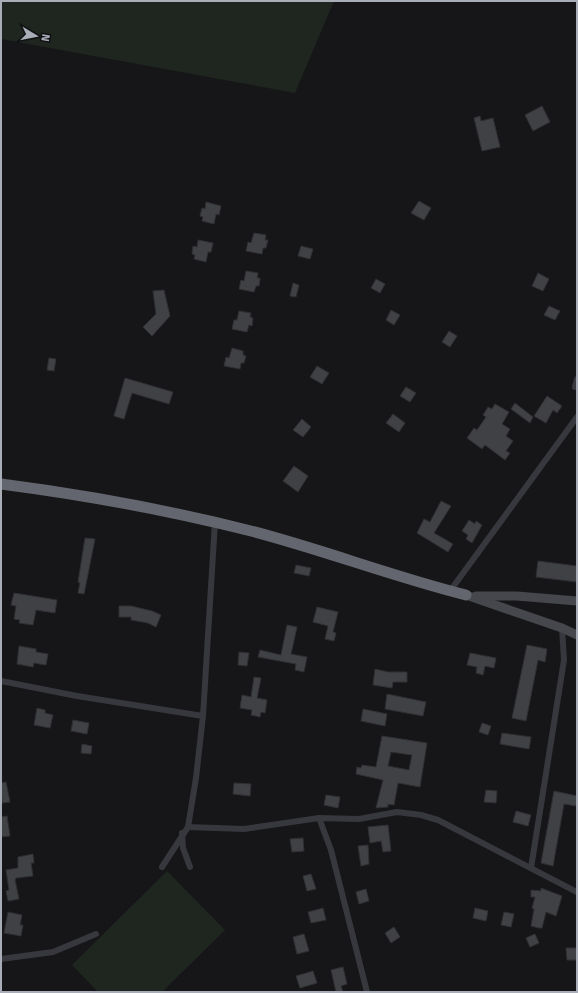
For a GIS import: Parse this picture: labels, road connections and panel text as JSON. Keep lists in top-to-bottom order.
{
  "north": "right"
}
